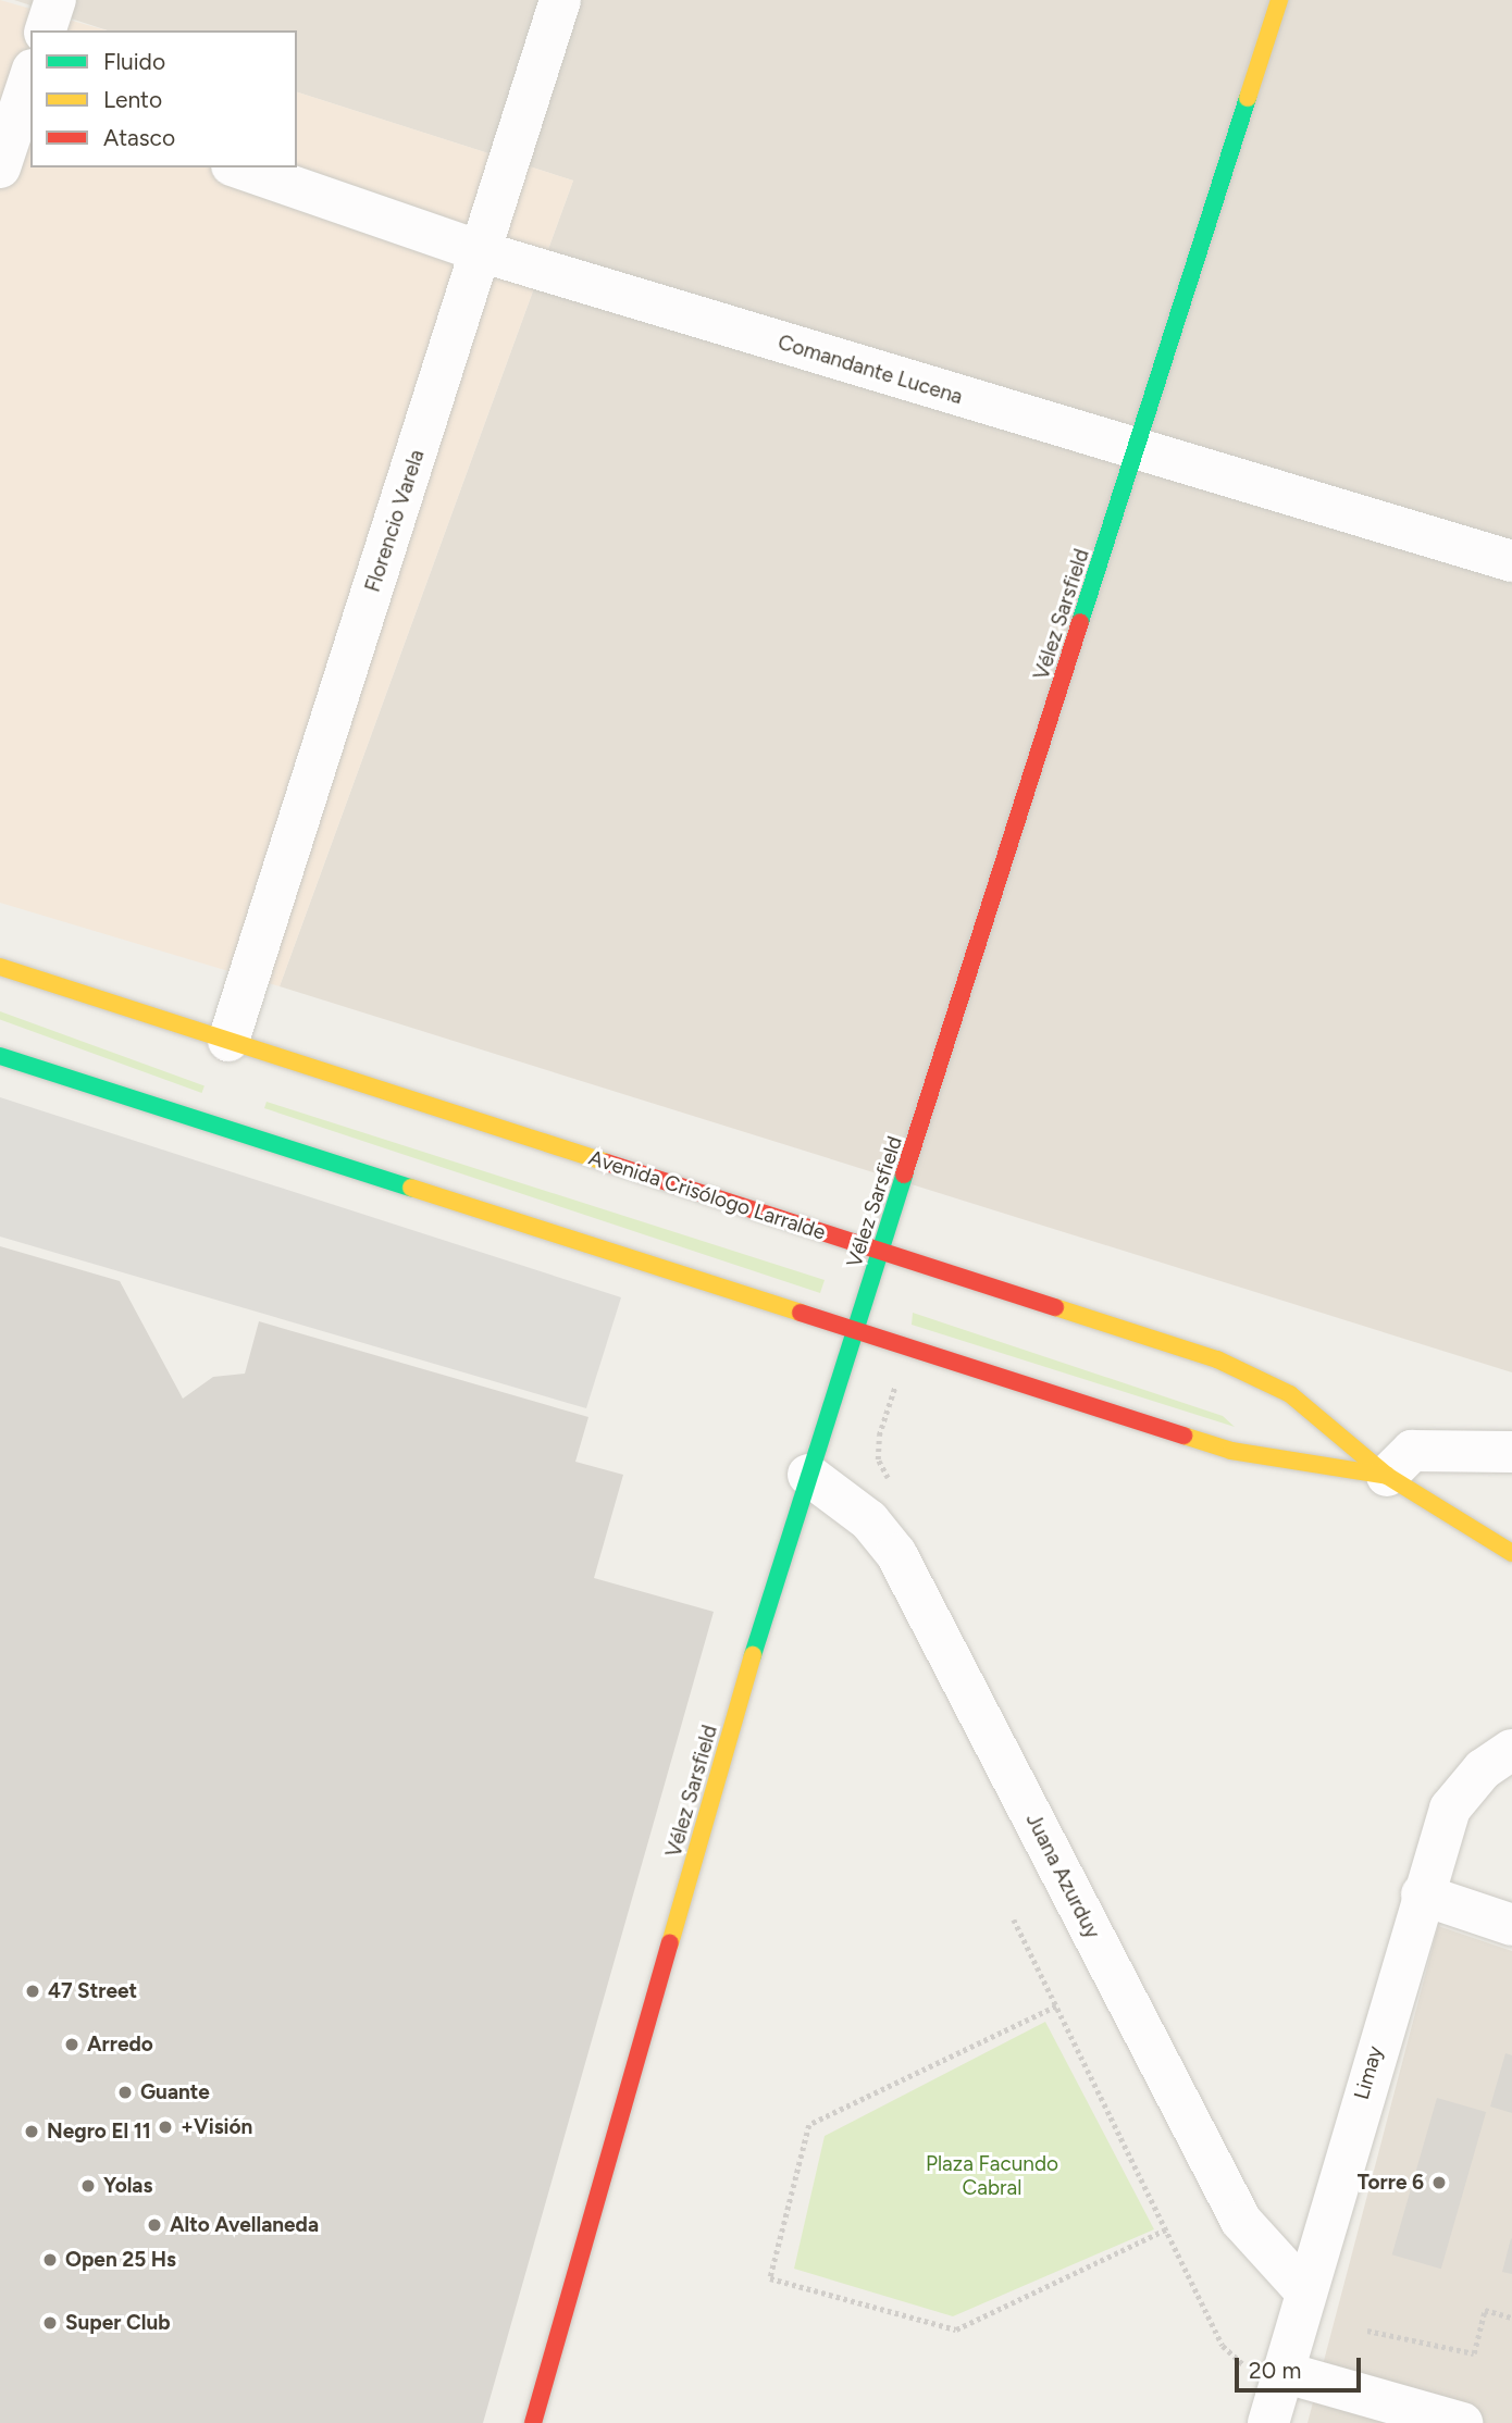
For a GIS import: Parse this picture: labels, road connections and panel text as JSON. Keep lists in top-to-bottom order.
{
  "streets": {
    "street": [
      "Comandante Lucena",
      "Florencio Varela",
      "Vélez Sarsfield",
      "Avenida Crisólogo Larralde",
      "Juana Azurduy",
      "Limay"
    ]
  },
  "crossings": [
    ["Comandante Lucena", "Florencio Varela"],
    ["Comandante Lucena", "Vélez Sarsfield"],
    ["Florencio Varela", "Avenida Crisólogo Larralde"],
    ["Vélez Sarsfield", "Avenida Crisólogo Larralde"],
    ["Vélez Sarsfield", "Juana Azurduy"],
    ["Juana Azurduy", "Limay"]
  ],
  "parks": ["Plaza Facundo Cabral"],
  "places": [
    "47 Street",
    "Arredo",
    "Guante",
    "+Visión",
    "Negro El 11",
    "Torre 6",
    "Yolas",
    "Alto Avellaneda",
    "Open 25 Hs",
    "Super Club"
  ],
  "legend": ["Fluido", "Lento", "Atasco"],
  "scale_bar": "20 m"
}
